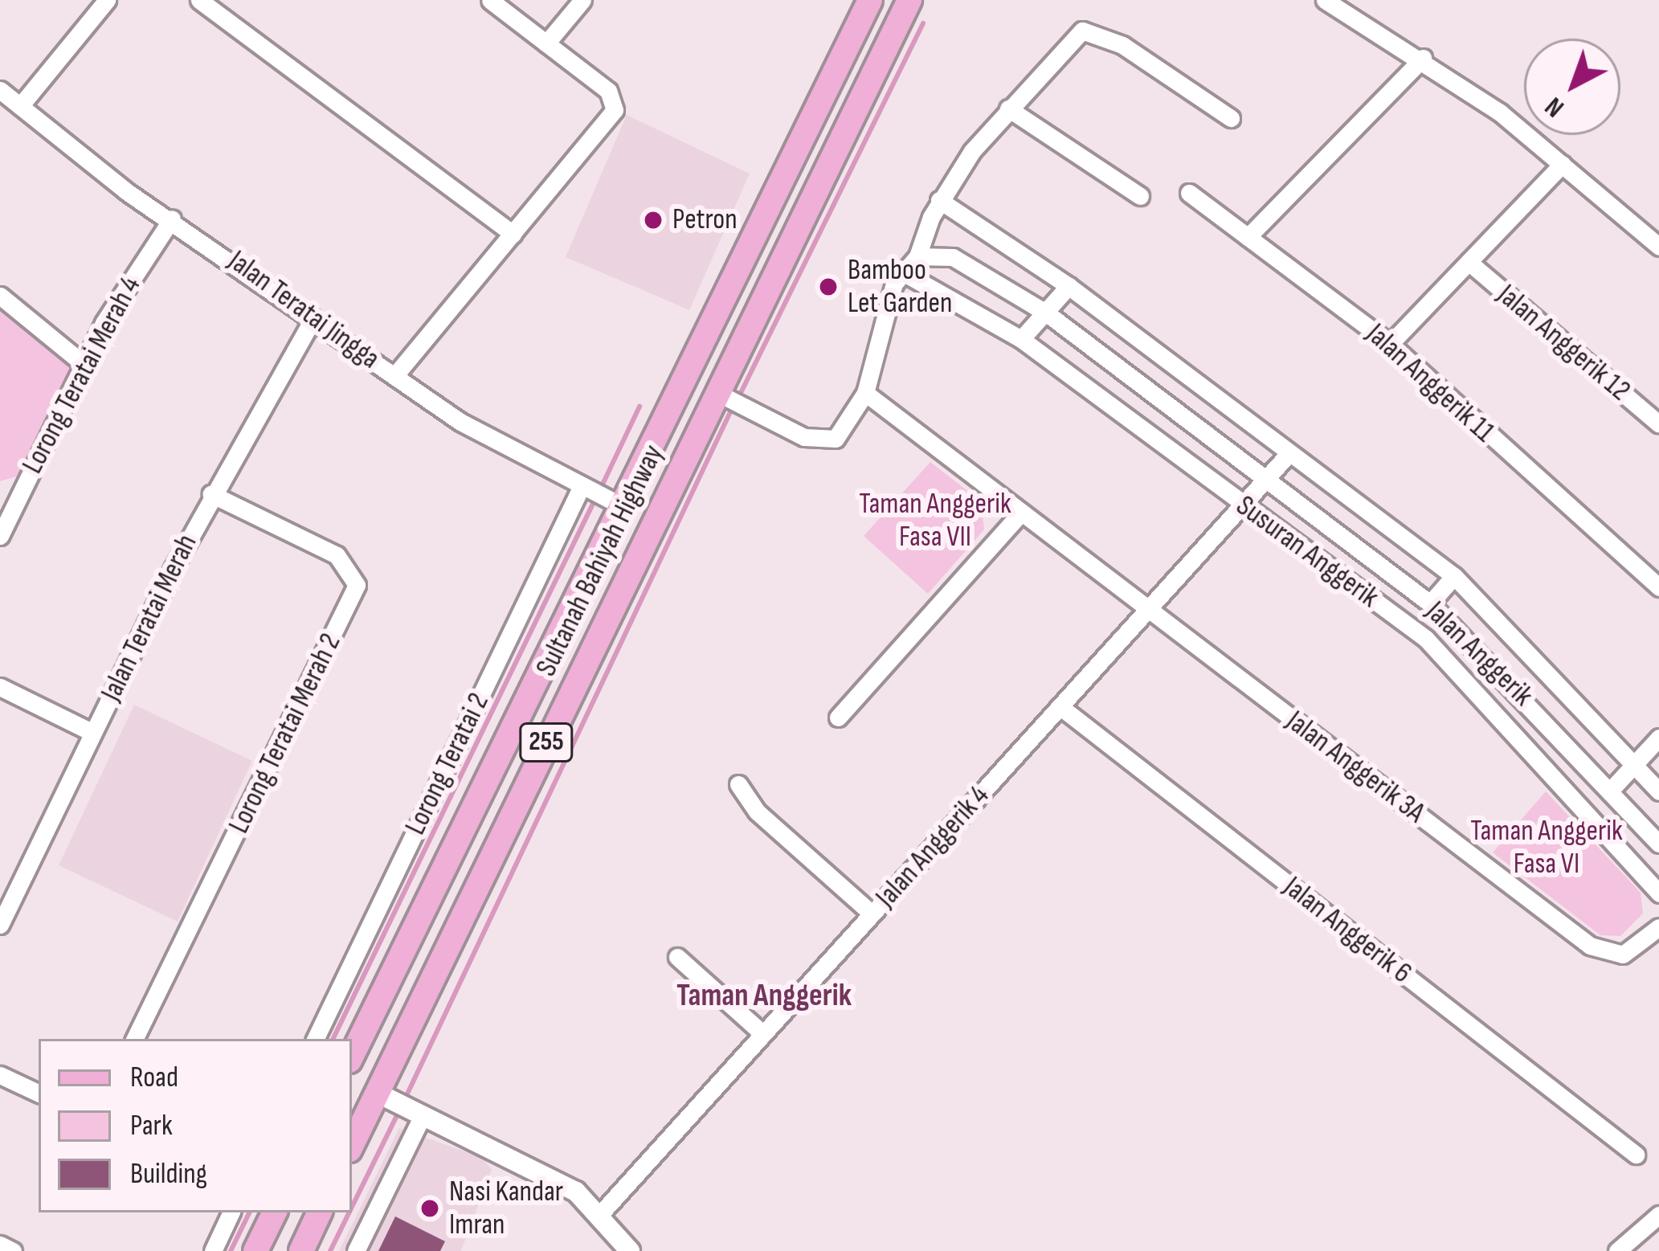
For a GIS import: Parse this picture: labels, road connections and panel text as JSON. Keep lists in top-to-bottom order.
{
  "streets": {
    "main road": ["Sultanah Bahiyah Highway", "255"],
    "street": [
      "Jalan Teratai Jingga",
      "Jalan Anggerik 12",
      "Lorong Teratai Merah 4",
      "Jalan Anggerik 11",
      "Susuran Anggerik",
      "Jalan Teratai Merah",
      "Jalan Anggerik",
      "Lorong Teratai Merah 2",
      "Lorong Teratai 2",
      "Jalan Anggerik 3A",
      "Jalan Anggerik 4",
      "Jalan Anggerik 6"
    ]
  },
  "crossings": [
    ["Jalan Teratai Jingga", "Lorong Teratai Merah 4"],
    ["Jalan Teratai Jingga", "Sultanah Bahiyah Highway"],
    ["Jalan Teratai Jingga", "Jalan Teratai Merah"],
    ["Jalan Teratai Jingga", "Lorong Teratai 2"],
    ["Susuran Anggerik", "Jalan Anggerik 4"],
    ["Jalan Teratai Merah", "Lorong Teratai Merah 2"],
    ["Jalan Anggerik", "Jalan Anggerik 4"],
    ["Jalan Anggerik 3A", "Jalan Anggerik 4"],
    ["Jalan Anggerik 4", "Jalan Anggerik 6"]
  ],
  "districts": ["Taman Anggerik"],
  "parks": ["Taman Anggerik Fasa VII", "Taman Anggerik Fasa VI"],
  "places": ["Petron", "Bamboo Let Garden", "Nasi Kandar Imran"],
  "legend": ["Road", "Park", "Building"],
  "north": "bottom left"
}
